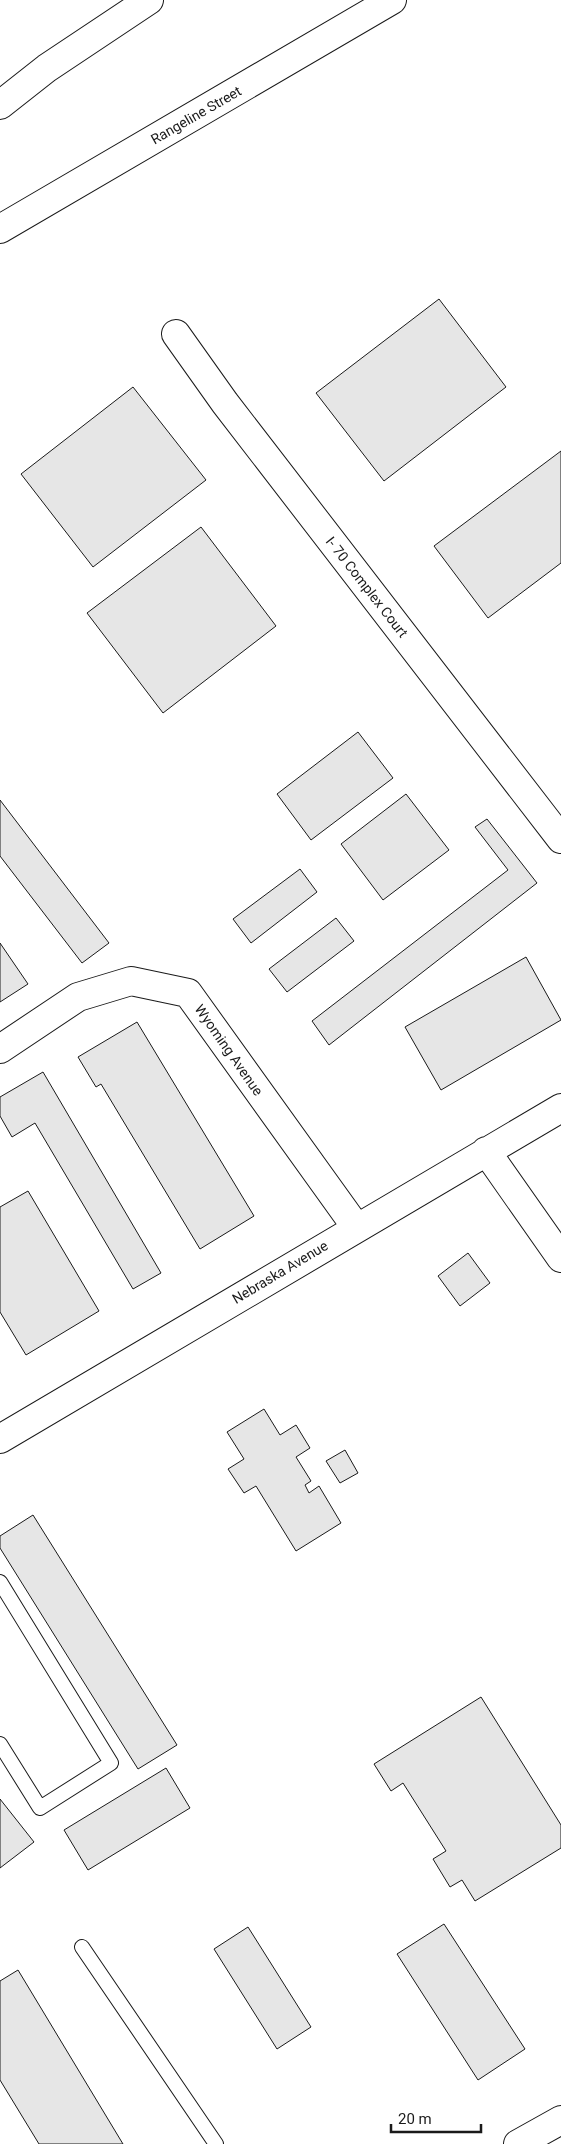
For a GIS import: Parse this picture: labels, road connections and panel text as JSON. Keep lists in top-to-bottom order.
{
  "streets": {
    "street": [
      "Rangeline Street",
      "I- 70 Complex Court",
      "Wyoming Avenue",
      "Nebraska Avenue"
    ]
  },
  "crossings": [
    ["Wyoming Avenue", "Nebraska Avenue"]
  ],
  "scale_bar": "20 m"
}
